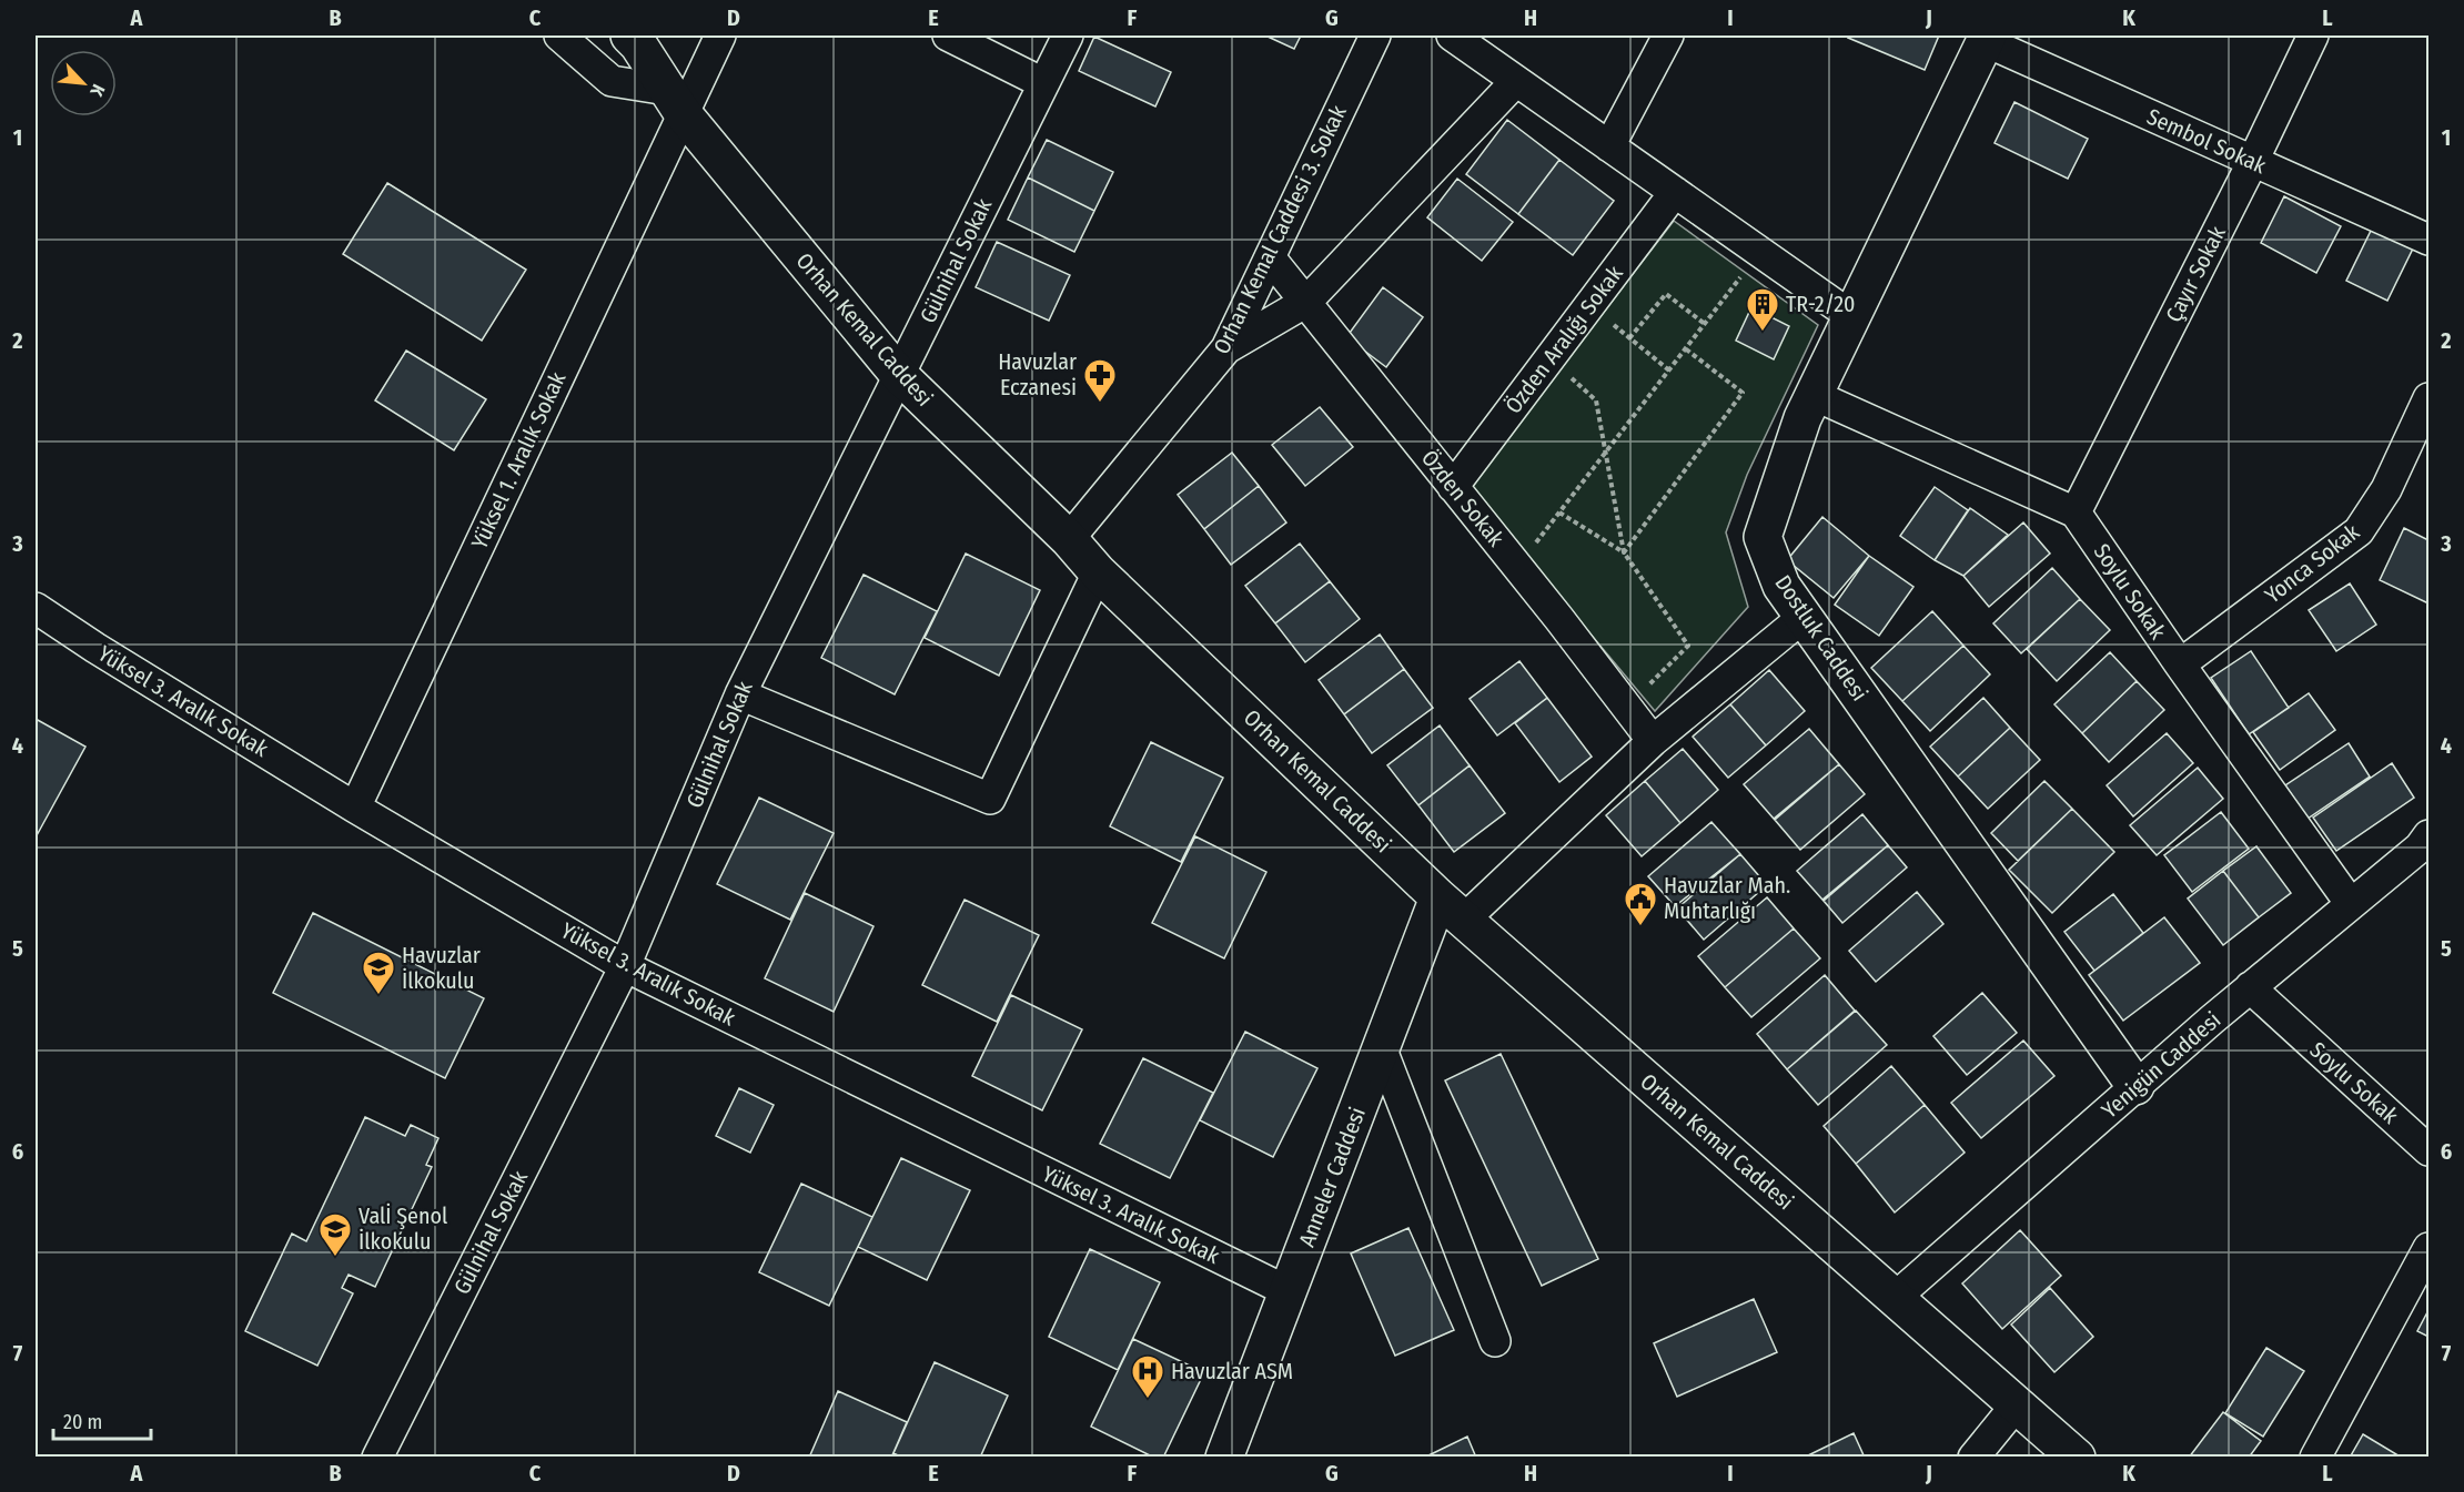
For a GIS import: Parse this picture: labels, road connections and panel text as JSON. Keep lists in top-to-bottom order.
{
  "streets": {
    "street": [
      "Sembol Sokak",
      "Orhan Kemal Caddesi 3. Sokak",
      "Gülnihal Sokak",
      "Çayır Sokak",
      "Orhan Kemal Caddesi",
      "Özden Aralığı Sokak",
      "Yüksel 1. Aralık Sokak",
      "Özden Sokak",
      "Yonca Sokak",
      "Soylu Sokak",
      "Dostluk Caddesi",
      "Yüksel 3. Aralık Sokak",
      "Yenigün Caddesi",
      "Anneler Caddesi"
    ]
  },
  "crossings": [
    ["Sembol Sokak", "Çayır Sokak"],
    ["Sembol Sokak", "Dostluk Caddesi"],
    ["Orhan Kemal Caddesi 3. Sokak", "Orhan Kemal Caddesi"],
    ["Orhan Kemal Caddesi 3. Sokak", "Özden Sokak"],
    ["Gülnihal Sokak", "Orhan Kemal Caddesi"],
    ["Gülnihal Sokak", "Yüksel 3. Aralık Sokak"],
    ["Çayır Sokak", "Soylu Sokak"],
    ["Orhan Kemal Caddesi", "Yüksel 1. Aralık Sokak"],
    ["Orhan Kemal Caddesi", "Yenigün Caddesi"],
    ["Orhan Kemal Caddesi", "Anneler Caddesi"],
    ["Özden Aralığı Sokak", "Özden Sokak"],
    ["Yüksel 1. Aralık Sokak", "Yüksel 3. Aralık Sokak"],
    ["Yonca Sokak", "Soylu Sokak"],
    ["Soylu Sokak", "Yenigün Caddesi"],
    ["Dostluk Caddesi", "Yenigün Caddesi"],
    ["Yüksel 3. Aralık Sokak", "Anneler Caddesi"]
  ],
  "places": {
    "building": ["TR-2/20"],
    "pharmacy": ["Havuzlar Eczanesi"],
    "public building": ["Havuzlar Mah. Muhtarlığı"],
    "school or university": ["Havuzlar İlkokulu", "Valİ Şenol İlkokulu"],
    "hospital": ["Havuzlar ASM"]
  },
  "scale_bar": "20 m",
  "north": "bottom right",
  "grid": {
    "columns": [
      "A",
      "B",
      "C",
      "D",
      "E",
      "F",
      "G",
      "H",
      "I",
      "J",
      "K",
      "L"
    ],
    "rows": [
      "1",
      "2",
      "3",
      "4",
      "5",
      "6",
      "7"
    ]
  }
}
